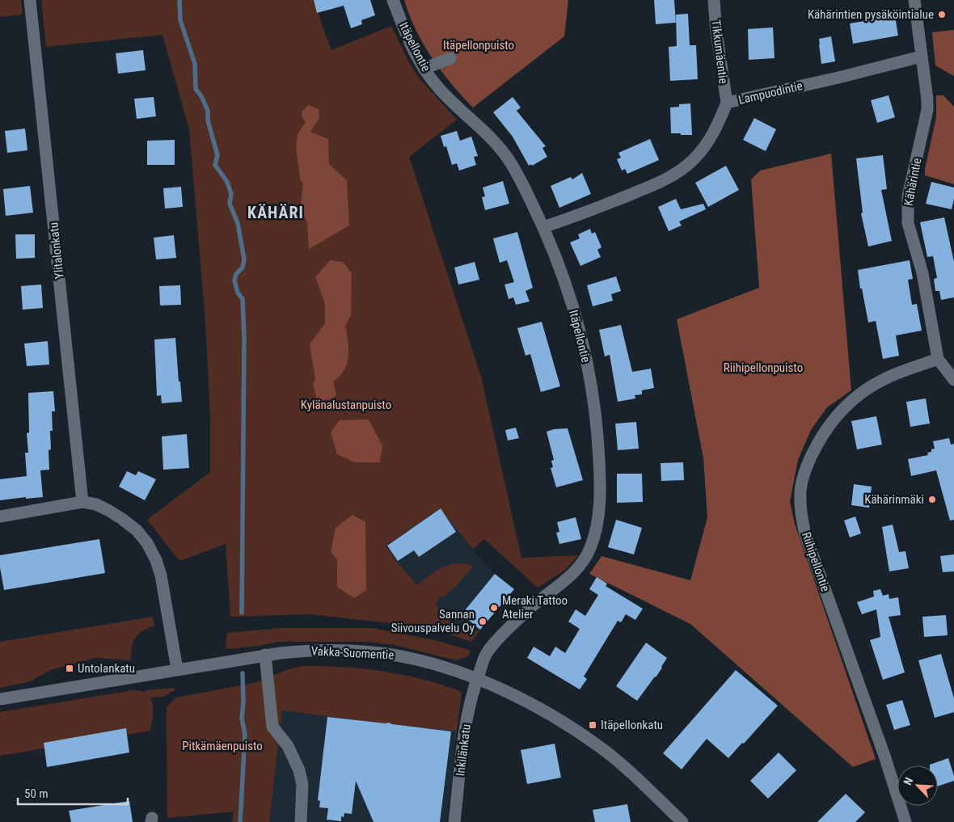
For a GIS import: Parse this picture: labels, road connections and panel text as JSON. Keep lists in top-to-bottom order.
{
  "streets": {
    "street": [
      "Itäpellontie",
      "Tikkumäentie",
      "Lampuodintie",
      "Kähärintie",
      "Ylitalonkatu",
      "Riihipellontie",
      "Vakka-Suomentie",
      "Inkilänkatu"
    ]
  },
  "crossings": [
    ["Itäpellontie", "Lampuodintie"],
    ["Itäpellontie", "Vakka-Suomentie"],
    ["Itäpellontie", "Inkilänkatu"],
    ["Tikkumäentie", "Lampuodintie"],
    ["Lampuodintie", "Kähärintie"],
    ["Kähärintie", "Riihipellontie"],
    ["Vakka-Suomentie", "Inkilänkatu"]
  ],
  "districts": ["KÄHÄRI"],
  "parks": [
    "Itäpellonpuisto",
    "Riihipellonpuisto",
    "Kylänalustanpuisto",
    "Pitkämäenpuisto"
  ],
  "places": {
    "other": [
      "Kähärintien pysäköintialue",
      "Kähärinmäki",
      "Meraki Tattoo Atelier",
      "Sannan Siivouspalvelu Oy"
    ],
    "transit": ["Untolankatu", "Itäpellonkatu"]
  },
  "scale_bar": "50 m",
  "north": "top left"
}
